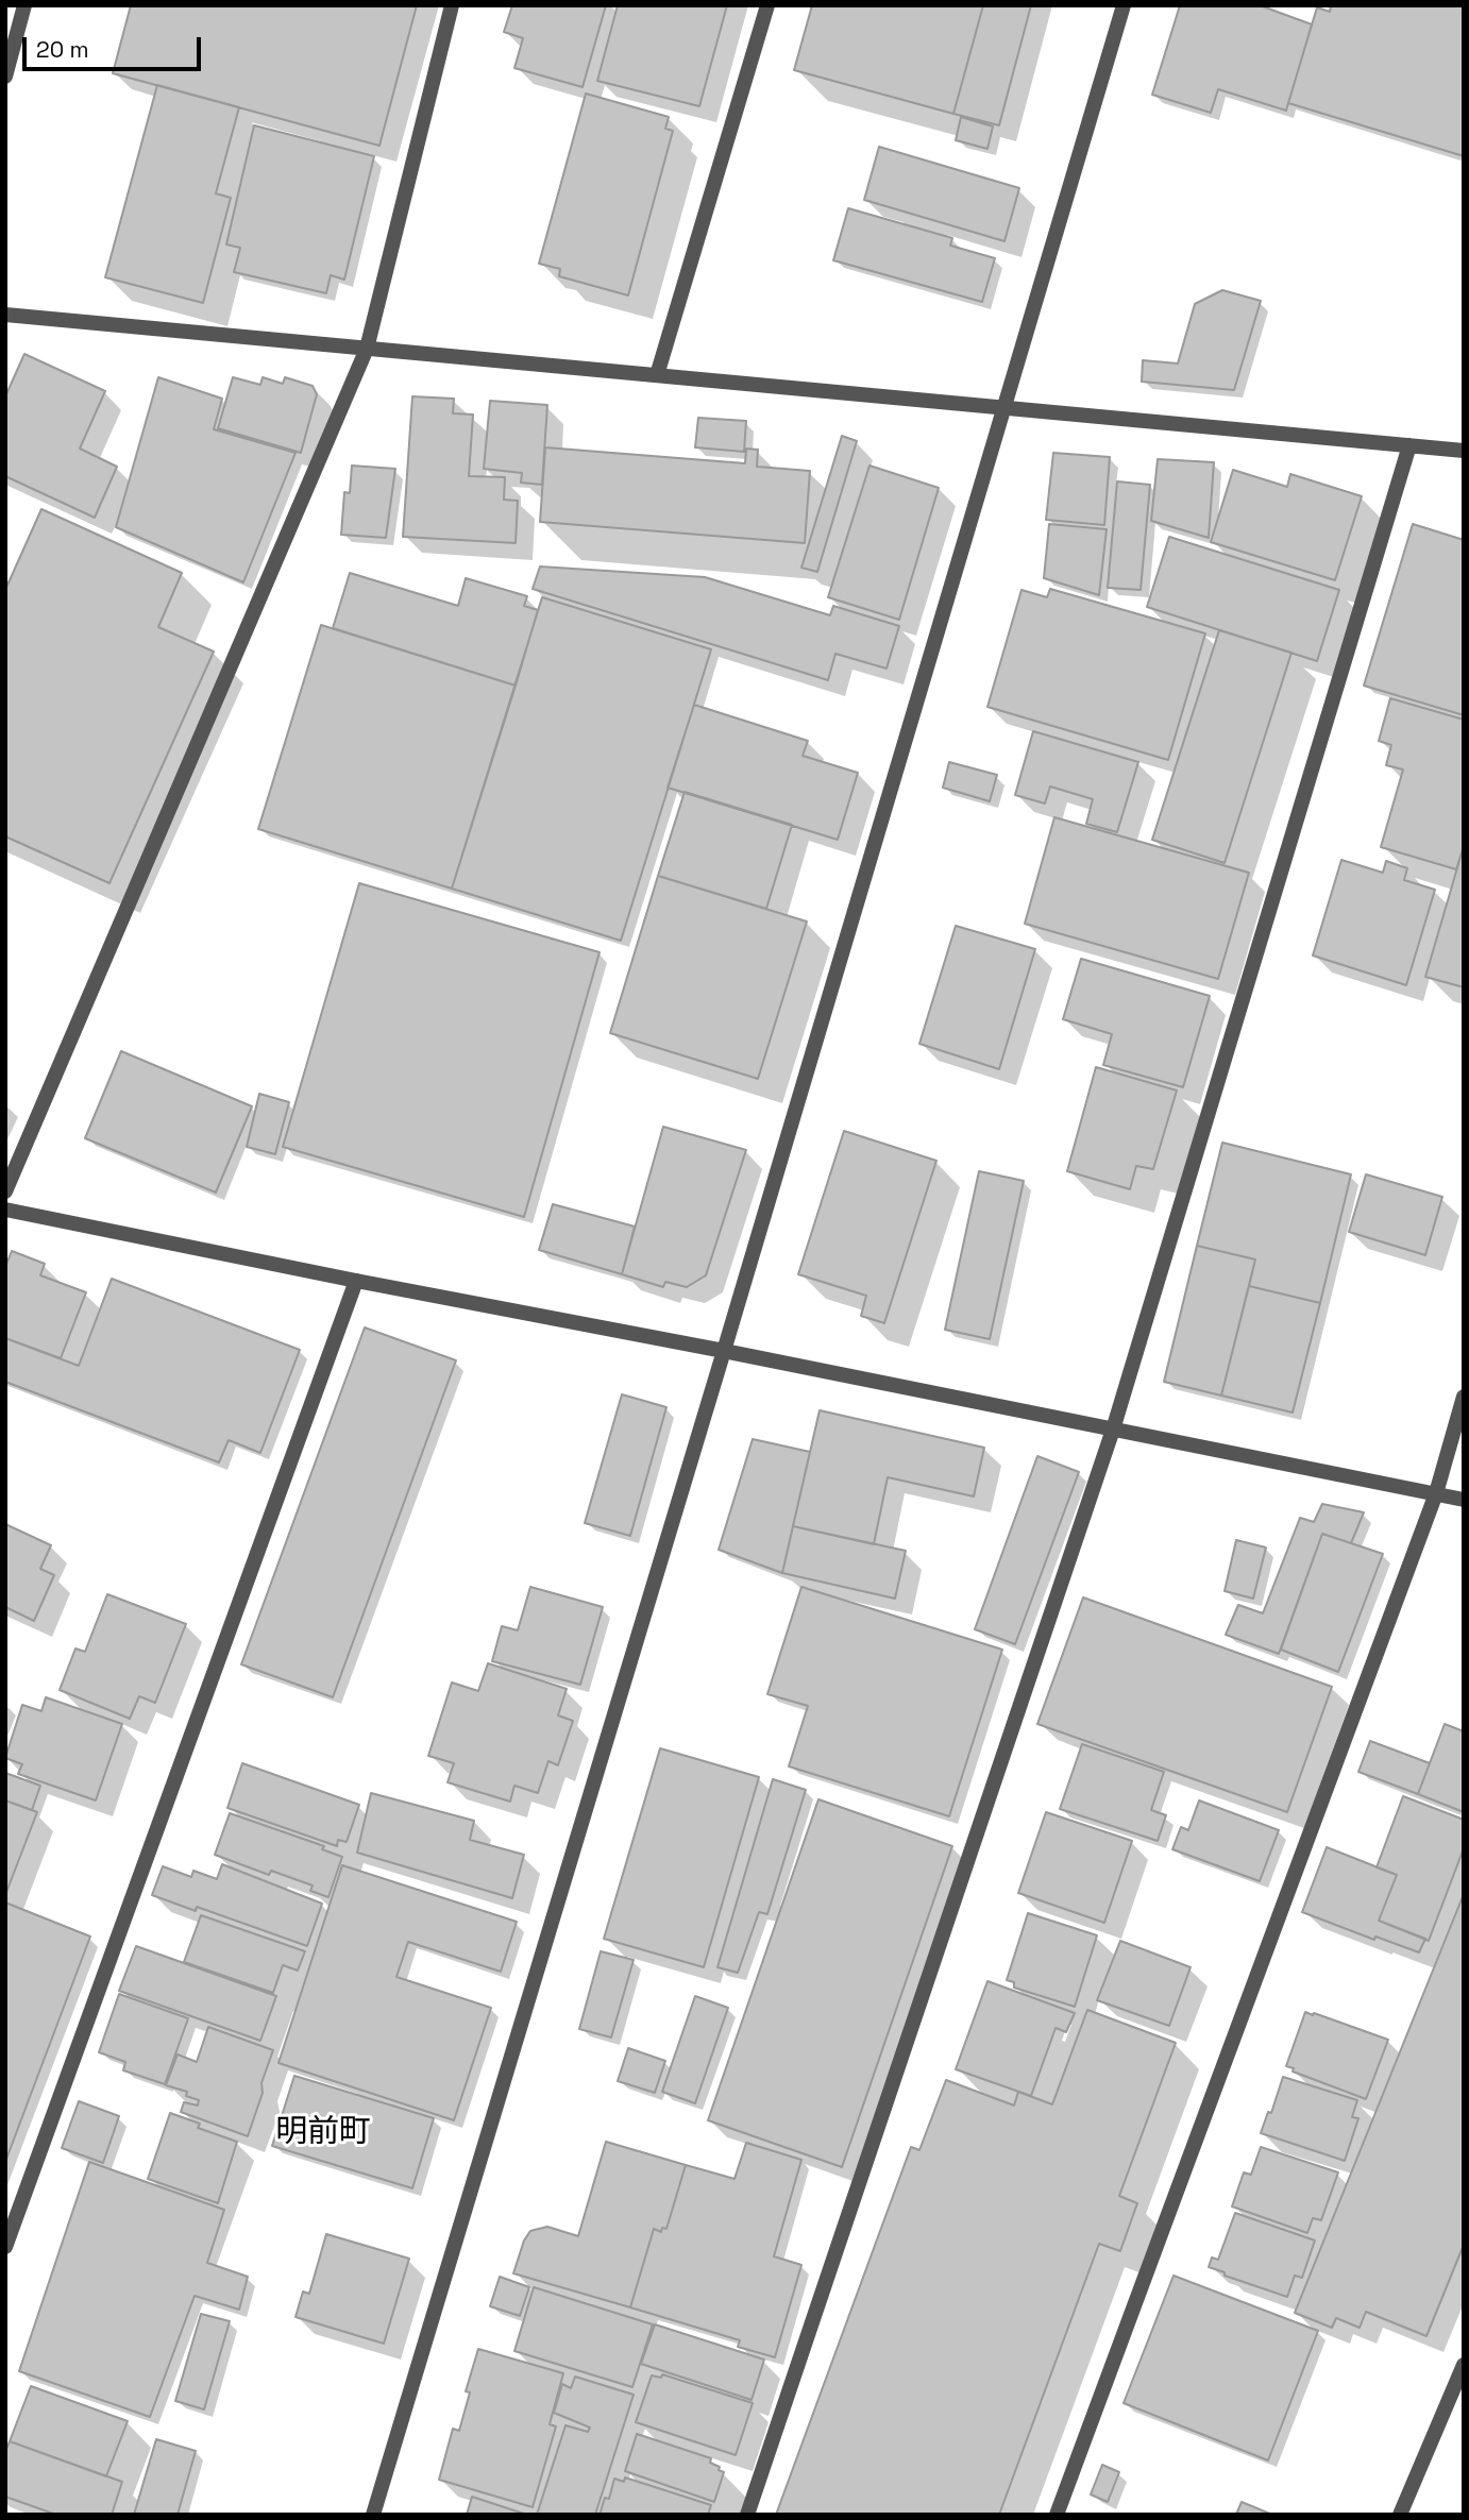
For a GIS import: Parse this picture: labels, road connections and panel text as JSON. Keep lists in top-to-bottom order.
{
  "districts": ["明前町"],
  "scale_bar": "20 m"
}
